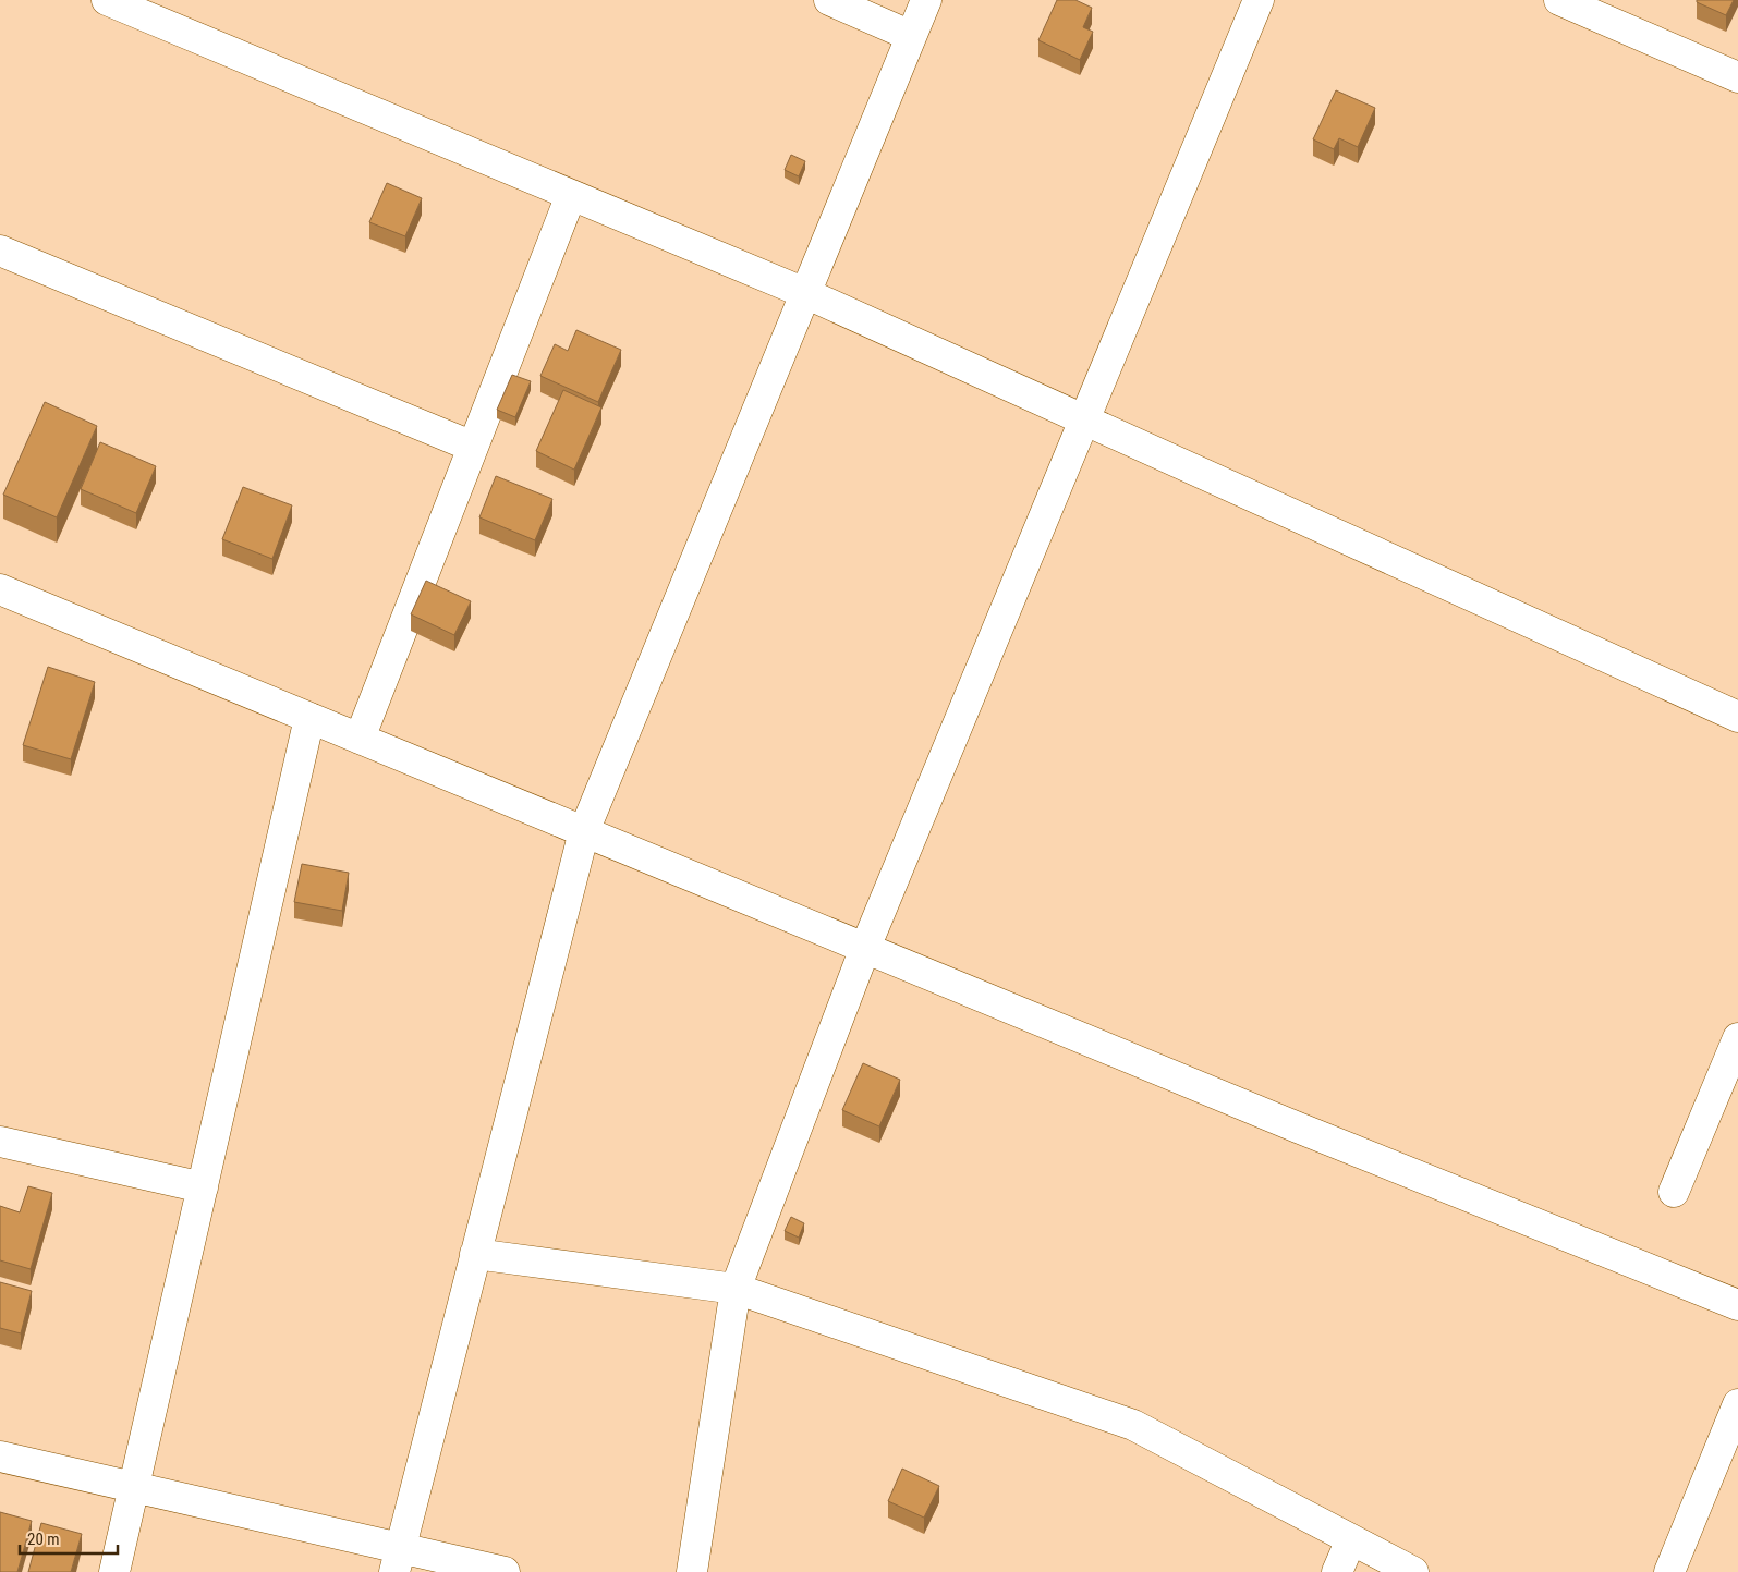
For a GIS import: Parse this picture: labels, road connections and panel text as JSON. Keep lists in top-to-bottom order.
{
  "scale_bar": "20 m"
}
